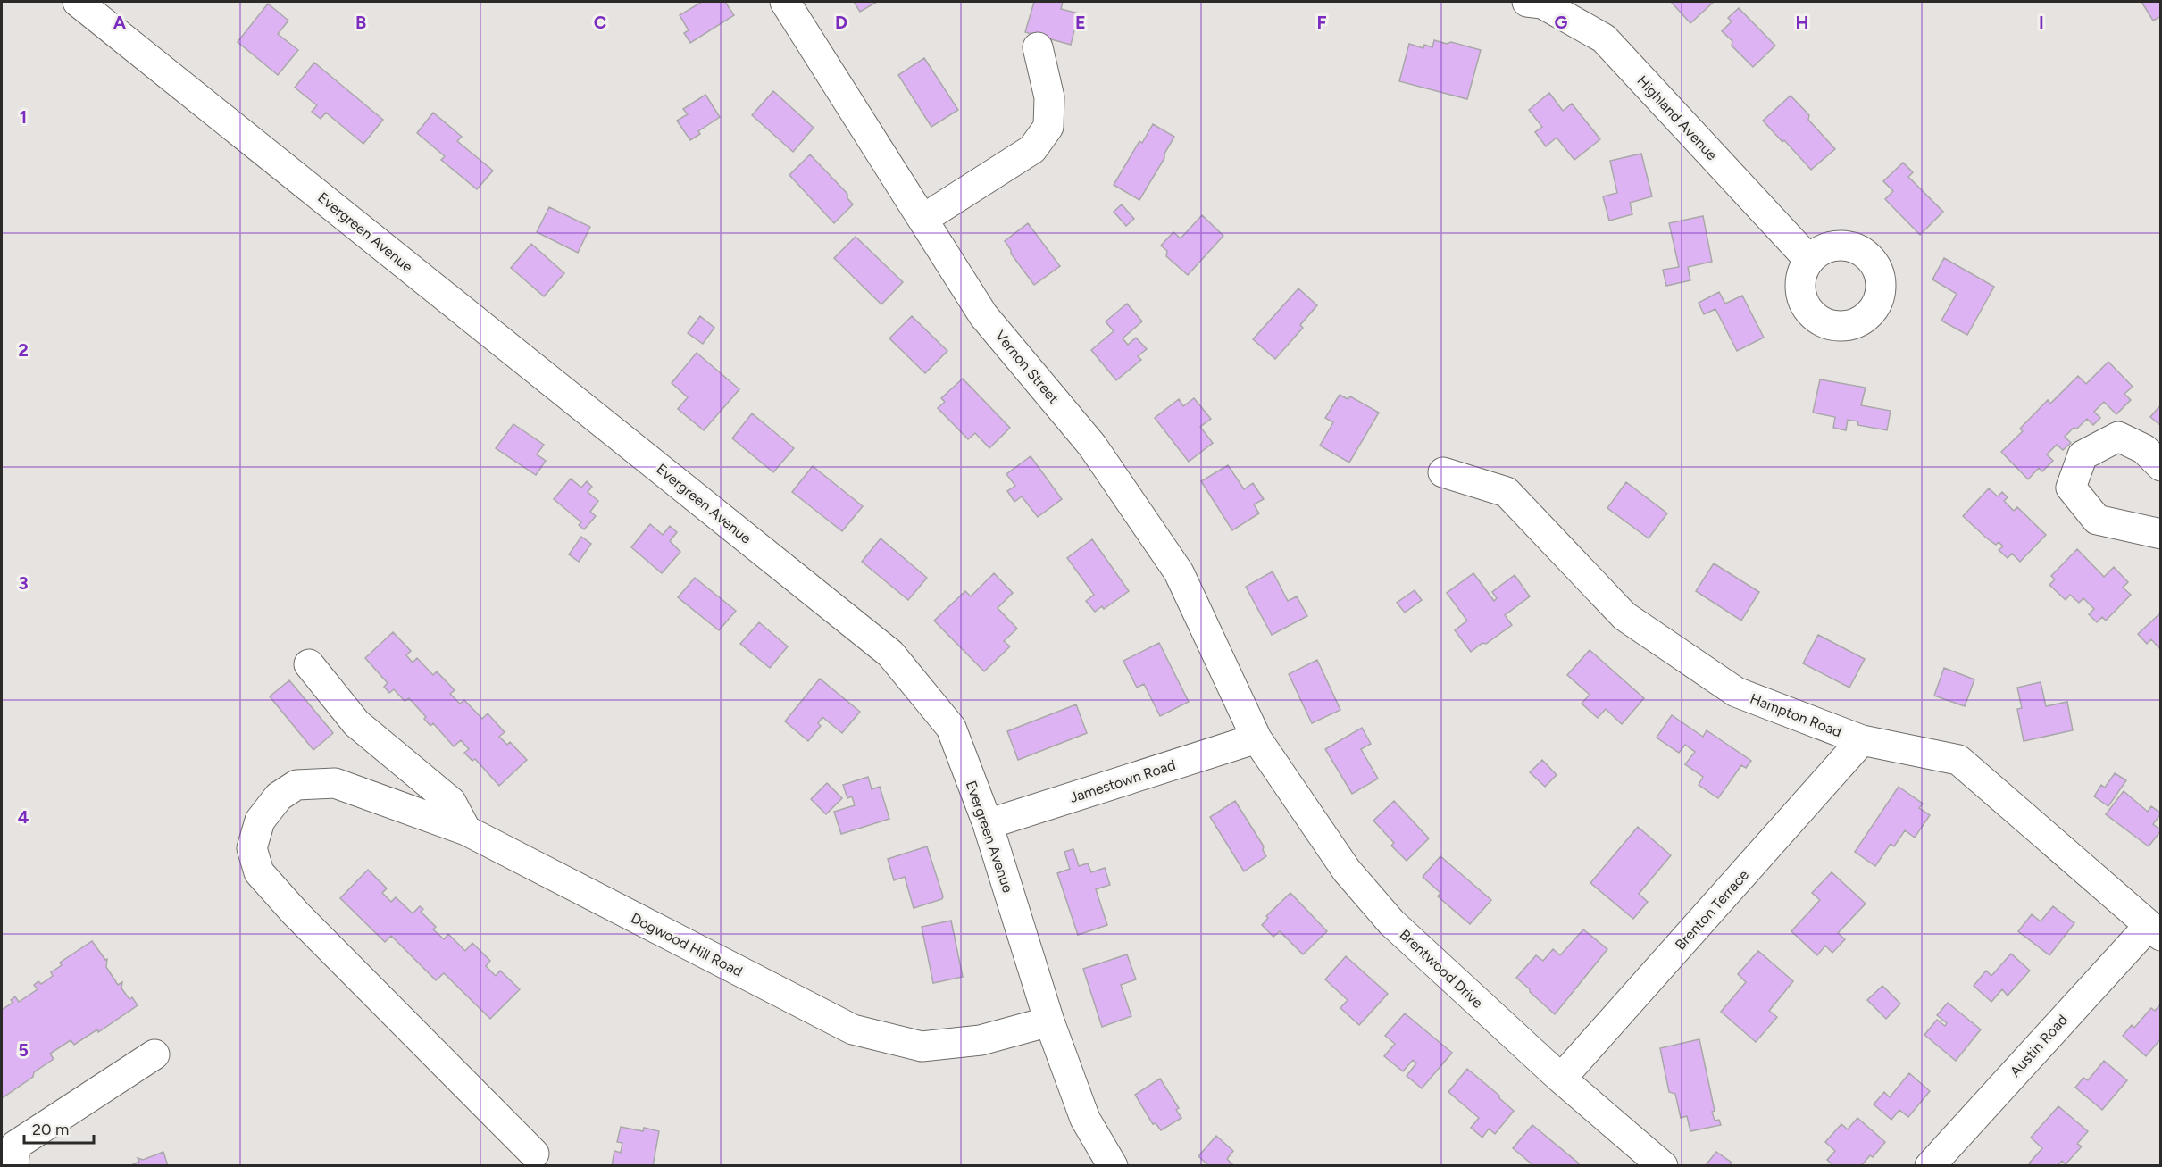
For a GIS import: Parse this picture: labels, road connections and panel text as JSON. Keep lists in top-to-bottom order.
{
  "streets": {
    "street": [
      "Highland Avenue",
      "Evergreen Avenue",
      "Vernon Street",
      "Hampton Road",
      "Jamestown Road",
      "Brenton Terrace",
      "Dogwood Hill Road",
      "Brentwood Drive",
      "Austin Road"
    ]
  },
  "crossings": [
    ["Evergreen Avenue", "Jamestown Road"],
    ["Evergreen Avenue", "Dogwood Hill Road"],
    ["Vernon Street", "Jamestown Road"],
    ["Vernon Street", "Brentwood Drive"],
    ["Hampton Road", "Brenton Terrace"],
    ["Hampton Road", "Austin Road"],
    ["Jamestown Road", "Brentwood Drive"],
    ["Brenton Terrace", "Brentwood Drive"]
  ],
  "scale_bar": "20 m",
  "grid": {
    "columns": [
      "A",
      "B",
      "C",
      "D",
      "E",
      "F",
      "G",
      "H",
      "I"
    ],
    "rows": [
      "1",
      "2",
      "3",
      "4",
      "5"
    ]
  }
}
